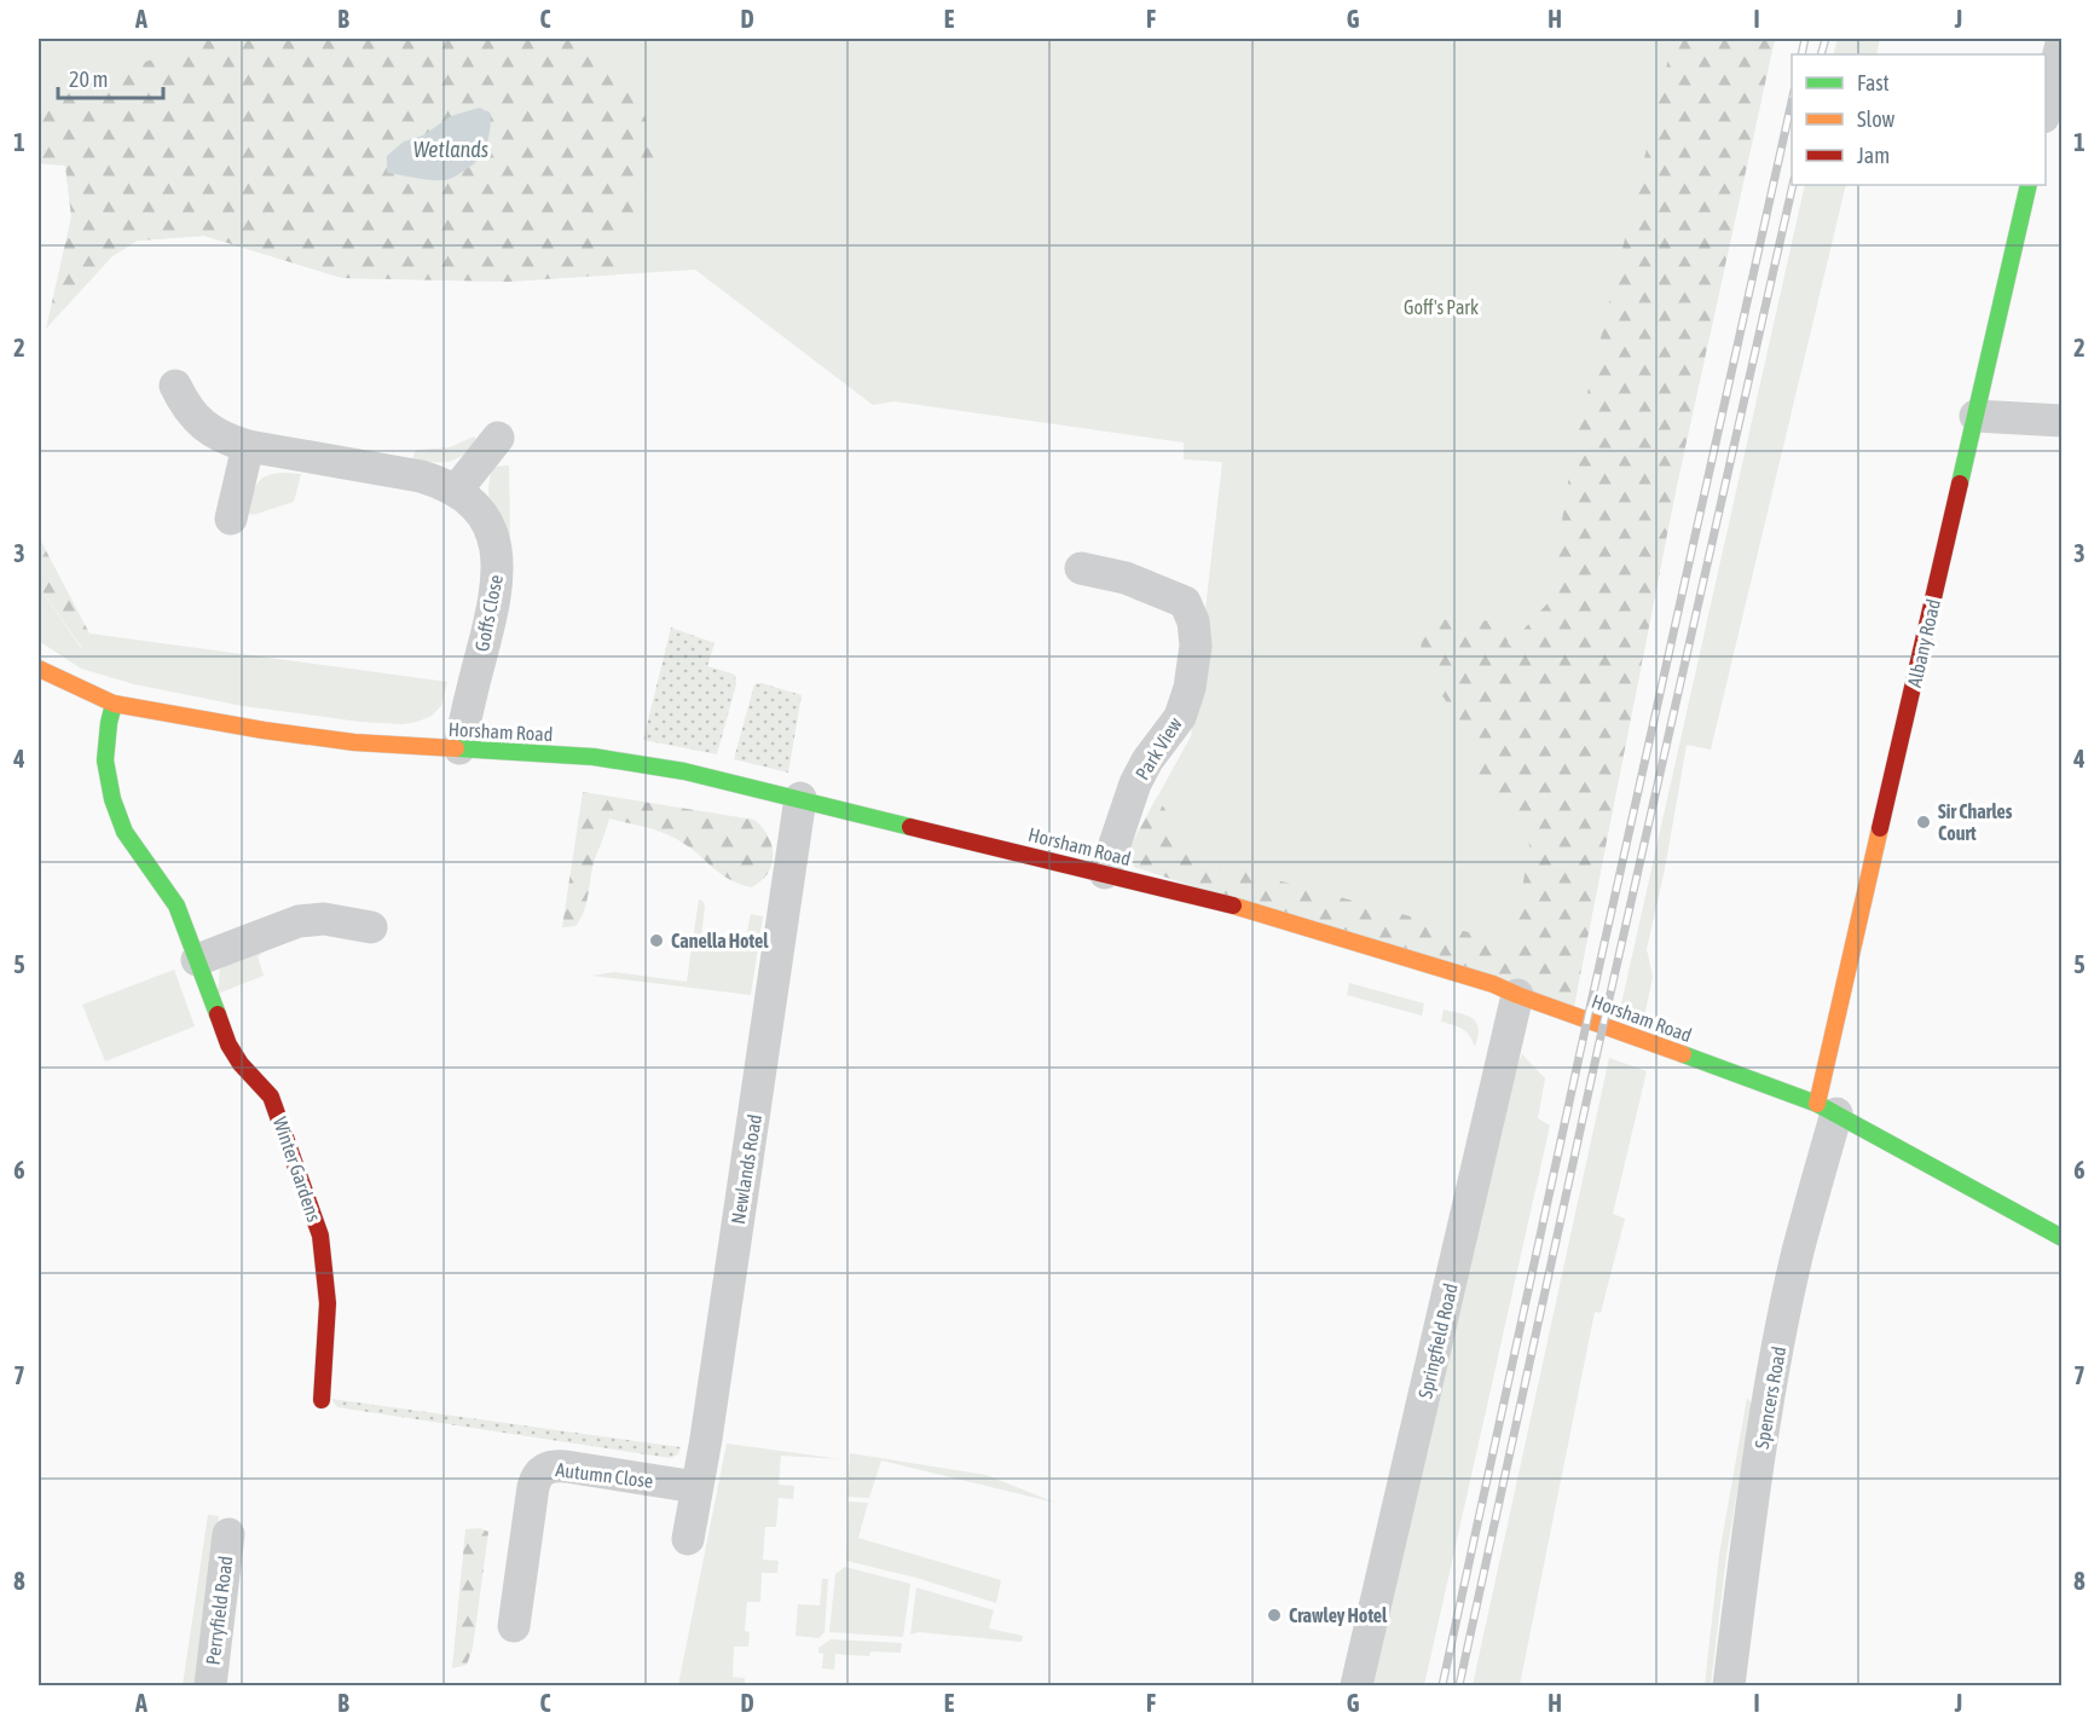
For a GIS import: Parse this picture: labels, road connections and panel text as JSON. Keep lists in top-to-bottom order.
{
  "streets": {
    "main road": ["Albany Road", "Horsham Road", "Winter Gardens"],
    "street": [
      "Goffs Close",
      "Park View",
      "Newlands Road",
      "Springfield Road",
      "Spencers Road",
      "Autumn Close",
      "Perryfield Road"
    ]
  },
  "crossings": [
    ["Goffs Close", "Horsham Road"],
    ["Albany Road", "Horsham Road"],
    ["Albany Road", "Spencers Road"],
    ["Horsham Road", "Park View"],
    ["Horsham Road", "Winter Gardens"],
    ["Horsham Road", "Newlands Road"],
    ["Horsham Road", "Springfield Road"],
    ["Horsham Road", "Spencers Road"],
    ["Newlands Road", "Autumn Close"]
  ],
  "water": ["Wetlands"],
  "parks": ["Goff's Park"],
  "places": ["Sir Charles Court", "Canella Hotel", "Crawley Hotel"],
  "legend": ["Fast", "Slow", "Jam"],
  "scale_bar": "20 m",
  "grid": {
    "columns": [
      "A",
      "B",
      "C",
      "D",
      "E",
      "F",
      "G",
      "H",
      "I",
      "J"
    ],
    "rows": [
      "1",
      "2",
      "3",
      "4",
      "5",
      "6",
      "7",
      "8"
    ]
  }
}
